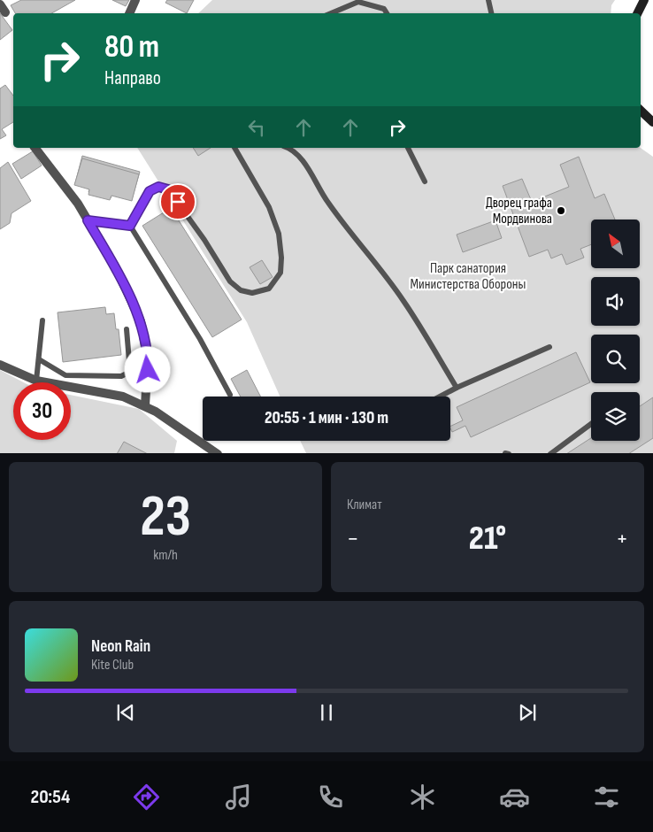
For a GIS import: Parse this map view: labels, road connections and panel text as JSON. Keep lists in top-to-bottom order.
{
  "parks": ["Парк санатория Министерства Обороны"],
  "places": ["Дворец графа Мордвинова"],
  "north": "top left",
  "page": {
    "turn": ["80 m", "Направо"],
    "limit": "30",
    "trip": "20:55 · 1 мин · 130 m",
    "tile": [
      ["23", "km/h"],
      "Климат"
    ],
    "heat": ["−", "21°", "+"],
    "song": ["Neon Rain", "Kite Club"],
    "tabs": "20:54"
  }
}
